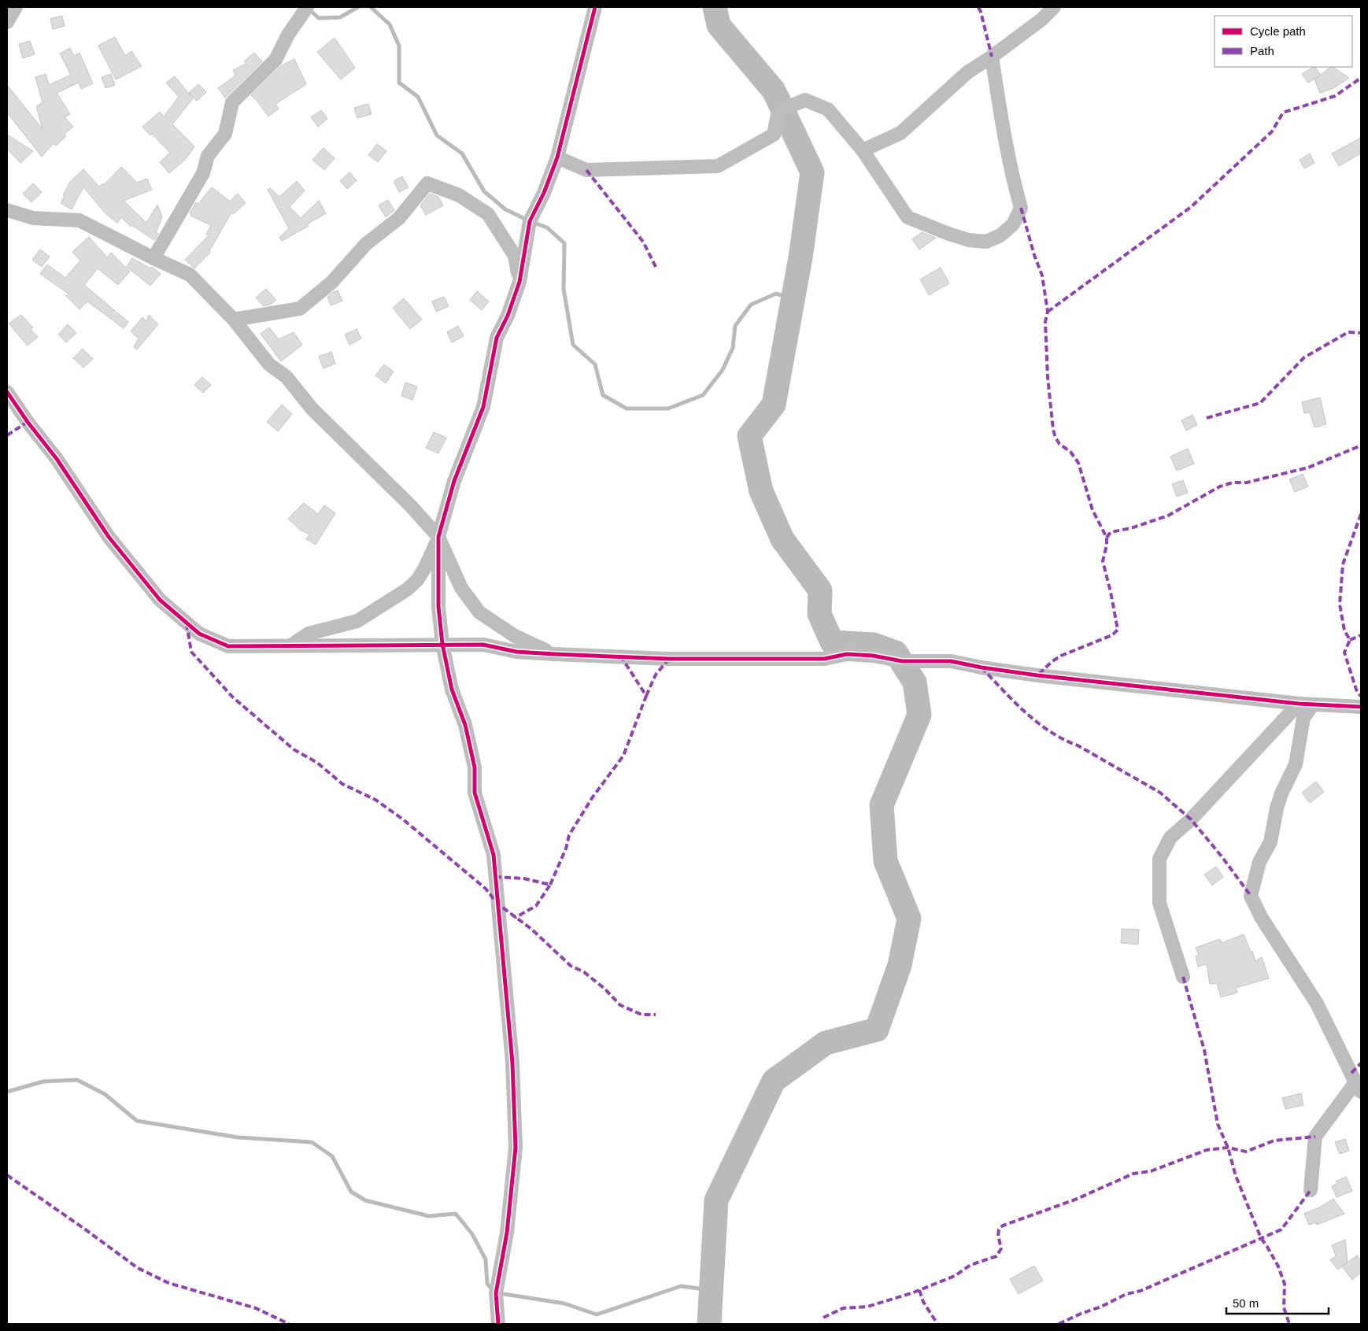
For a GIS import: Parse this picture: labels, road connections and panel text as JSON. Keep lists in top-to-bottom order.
{
  "legend": ["Cycle path", "Path"],
  "scale_bar": "50 m"
}
